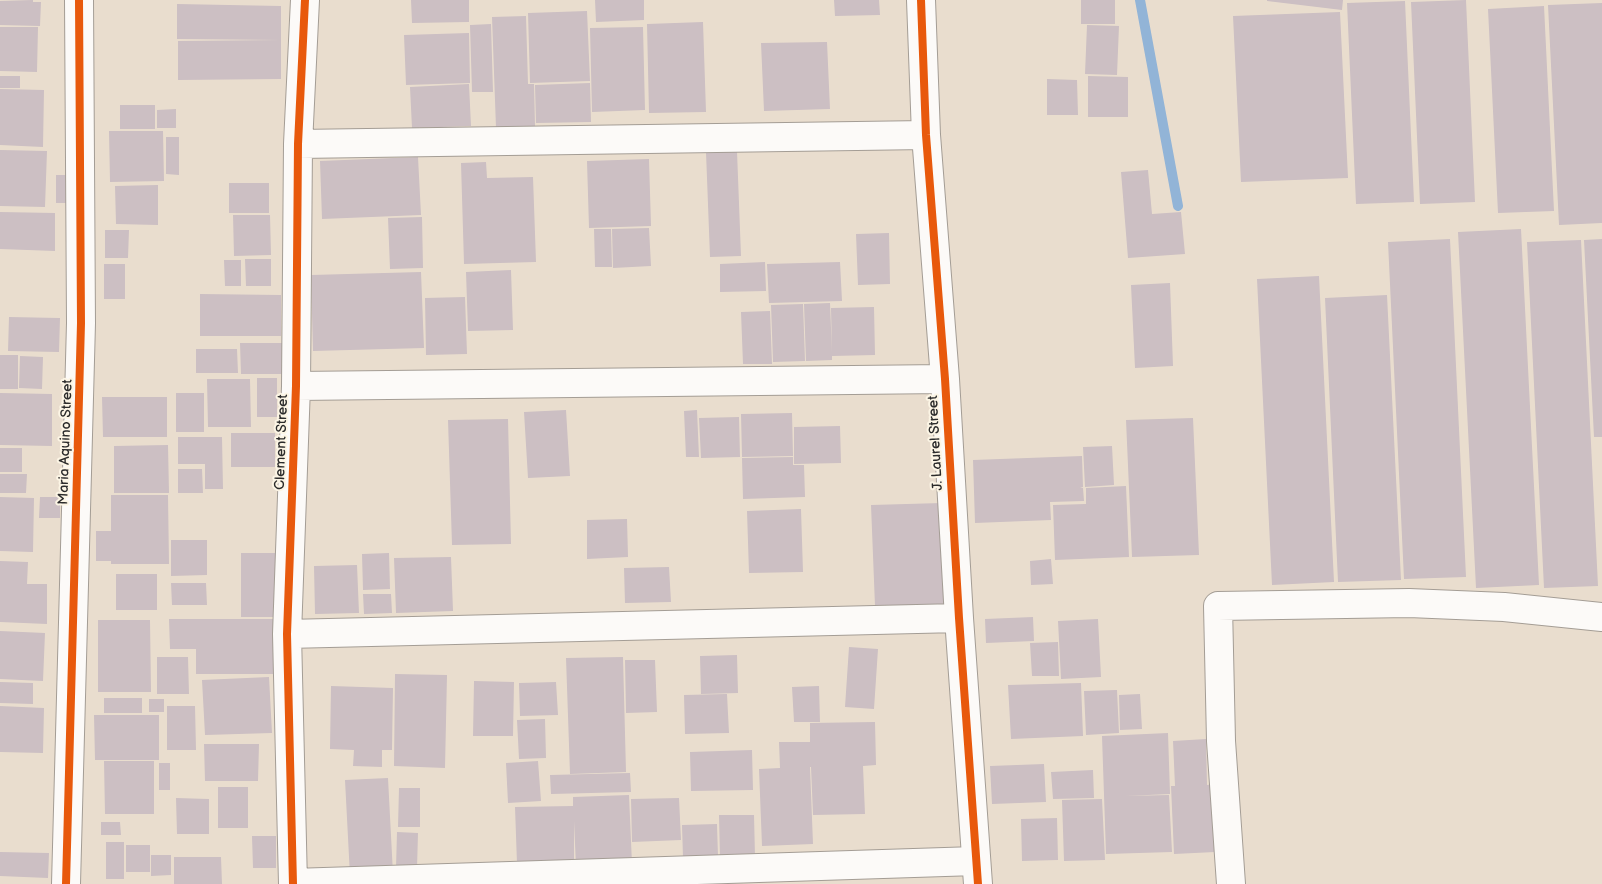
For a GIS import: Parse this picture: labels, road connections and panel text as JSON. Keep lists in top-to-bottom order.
{
  "streets": {
    "street": ["Maria Aquino Street", "Clement Street", "J. Laurel Street"]
  }
}
